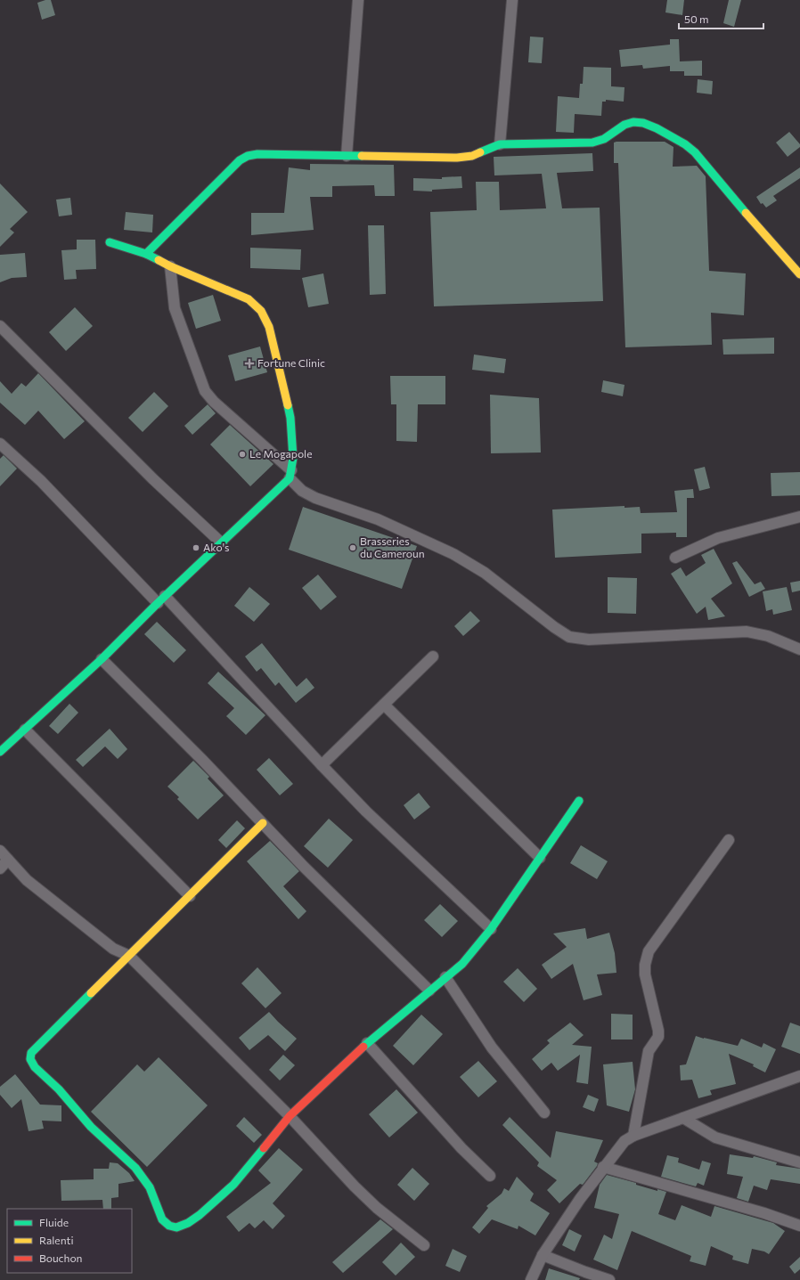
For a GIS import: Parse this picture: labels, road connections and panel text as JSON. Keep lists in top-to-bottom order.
{
  "places": {
    "health": ["Fortune Clinic"],
    "other": ["Le Mogapole", "Ako's", "Brasseries du Cameroun"]
  },
  "legend": ["Fluide", "Ralenti", "Bouchon"],
  "scale_bar": "50 m"
}
